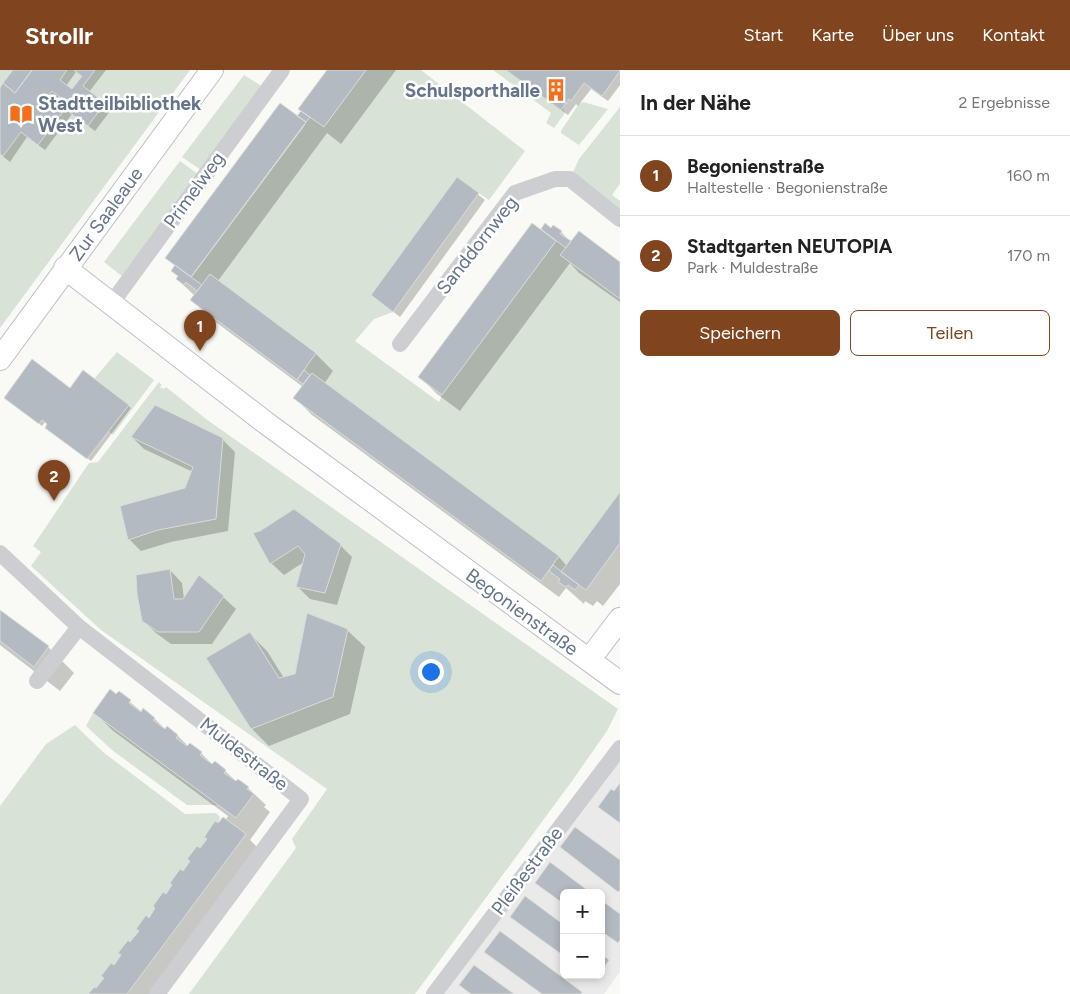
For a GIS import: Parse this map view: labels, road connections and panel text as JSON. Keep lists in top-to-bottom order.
{
  "streets": {
    "street": [
      "Primelweg",
      "Zur Saaleaue",
      "Sanddornweg",
      "Begonienstraße",
      "Muldestraße",
      "Pleißestraße"
    ]
  },
  "crossings": [
    ["Primelweg", "Begonienstraße"],
    ["Zur Saaleaue", "Begonienstraße"]
  ],
  "places": {
    "building": ["Schulsporthalle"],
    "library": ["Stadtteilbibliothek West"]
  },
  "page": {
    "header": "Strollr",
    "nav": [
      "Start",
      "Karte",
      "Über uns",
      "Kontakt"
    ],
    "heading": ["In der Nähe", "2 Ergebnisse"],
    "list": [
      {
        "mark": "1",
        "name": "Begonienstraße",
        "note": "Haltestelle · Begonienstraße",
        "value": "160 m"
      },
      {
        "mark": "2",
        "name": "Stadtgarten NEUTOPIA",
        "note": "Park · Muldestraße",
        "value": "170 m"
      }
    ],
    "buttons": ["Speichern", "Teilen"],
    "pins": ["1", "2"],
    "map_buttons": ["+", "−"]
  }
}
